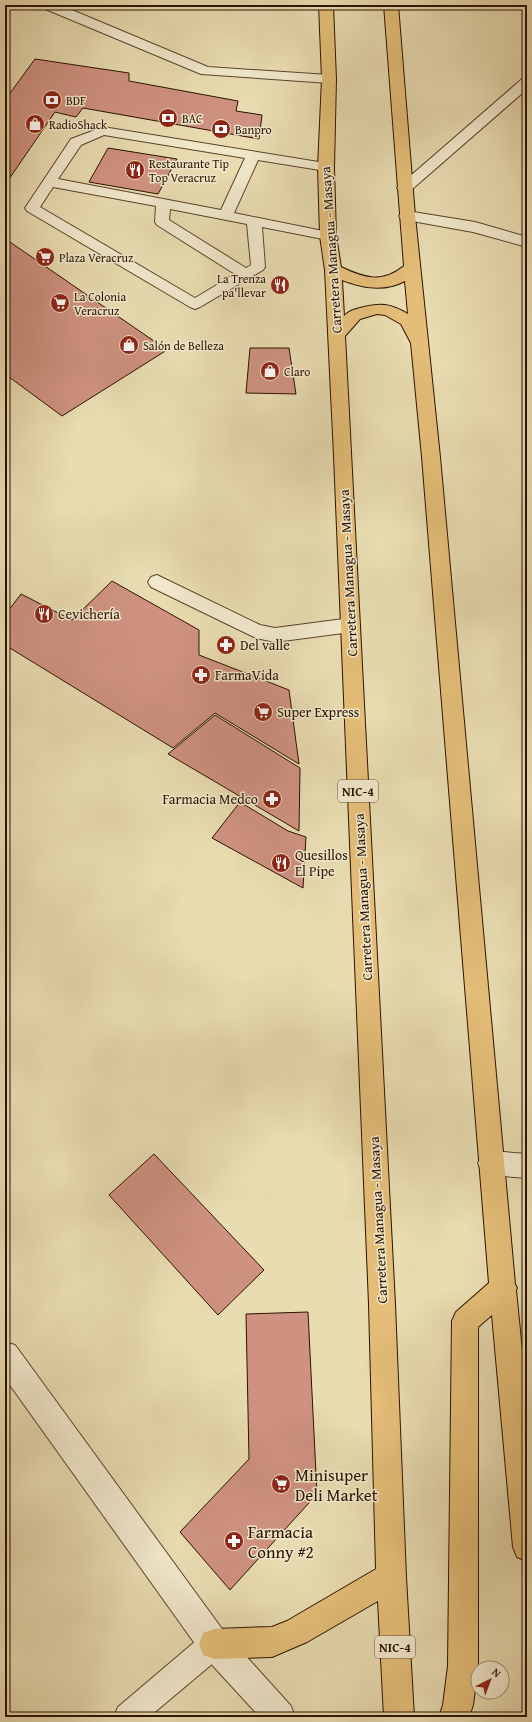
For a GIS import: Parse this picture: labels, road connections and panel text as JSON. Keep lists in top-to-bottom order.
{
  "streets": {
    "highway": ["Carretera Managua - Masaya", "NIC-4"]
  },
  "places": {
    "bank": ["BDF", "BAC", "Banpro"],
    "shop": ["RadioShack", "Salón de Belleza", "Claro"],
    "restaurant": [
      "Restaurante Tip Top Veracruz",
      "La Trenza pa'llevar",
      "Cevichería",
      "Quesillos El Pipe"
    ],
    "supermarket": [
      "Plaza Veracruz",
      "La Colonia Veracruz",
      "Super Express",
      "Minisuper Deli Market"
    ],
    "pharmacy": [
      "Del valle",
      "FarmaVida",
      "Farmacia Medco",
      "Farmacia Conny #2"
    ]
  },
  "north": "top right"
}
